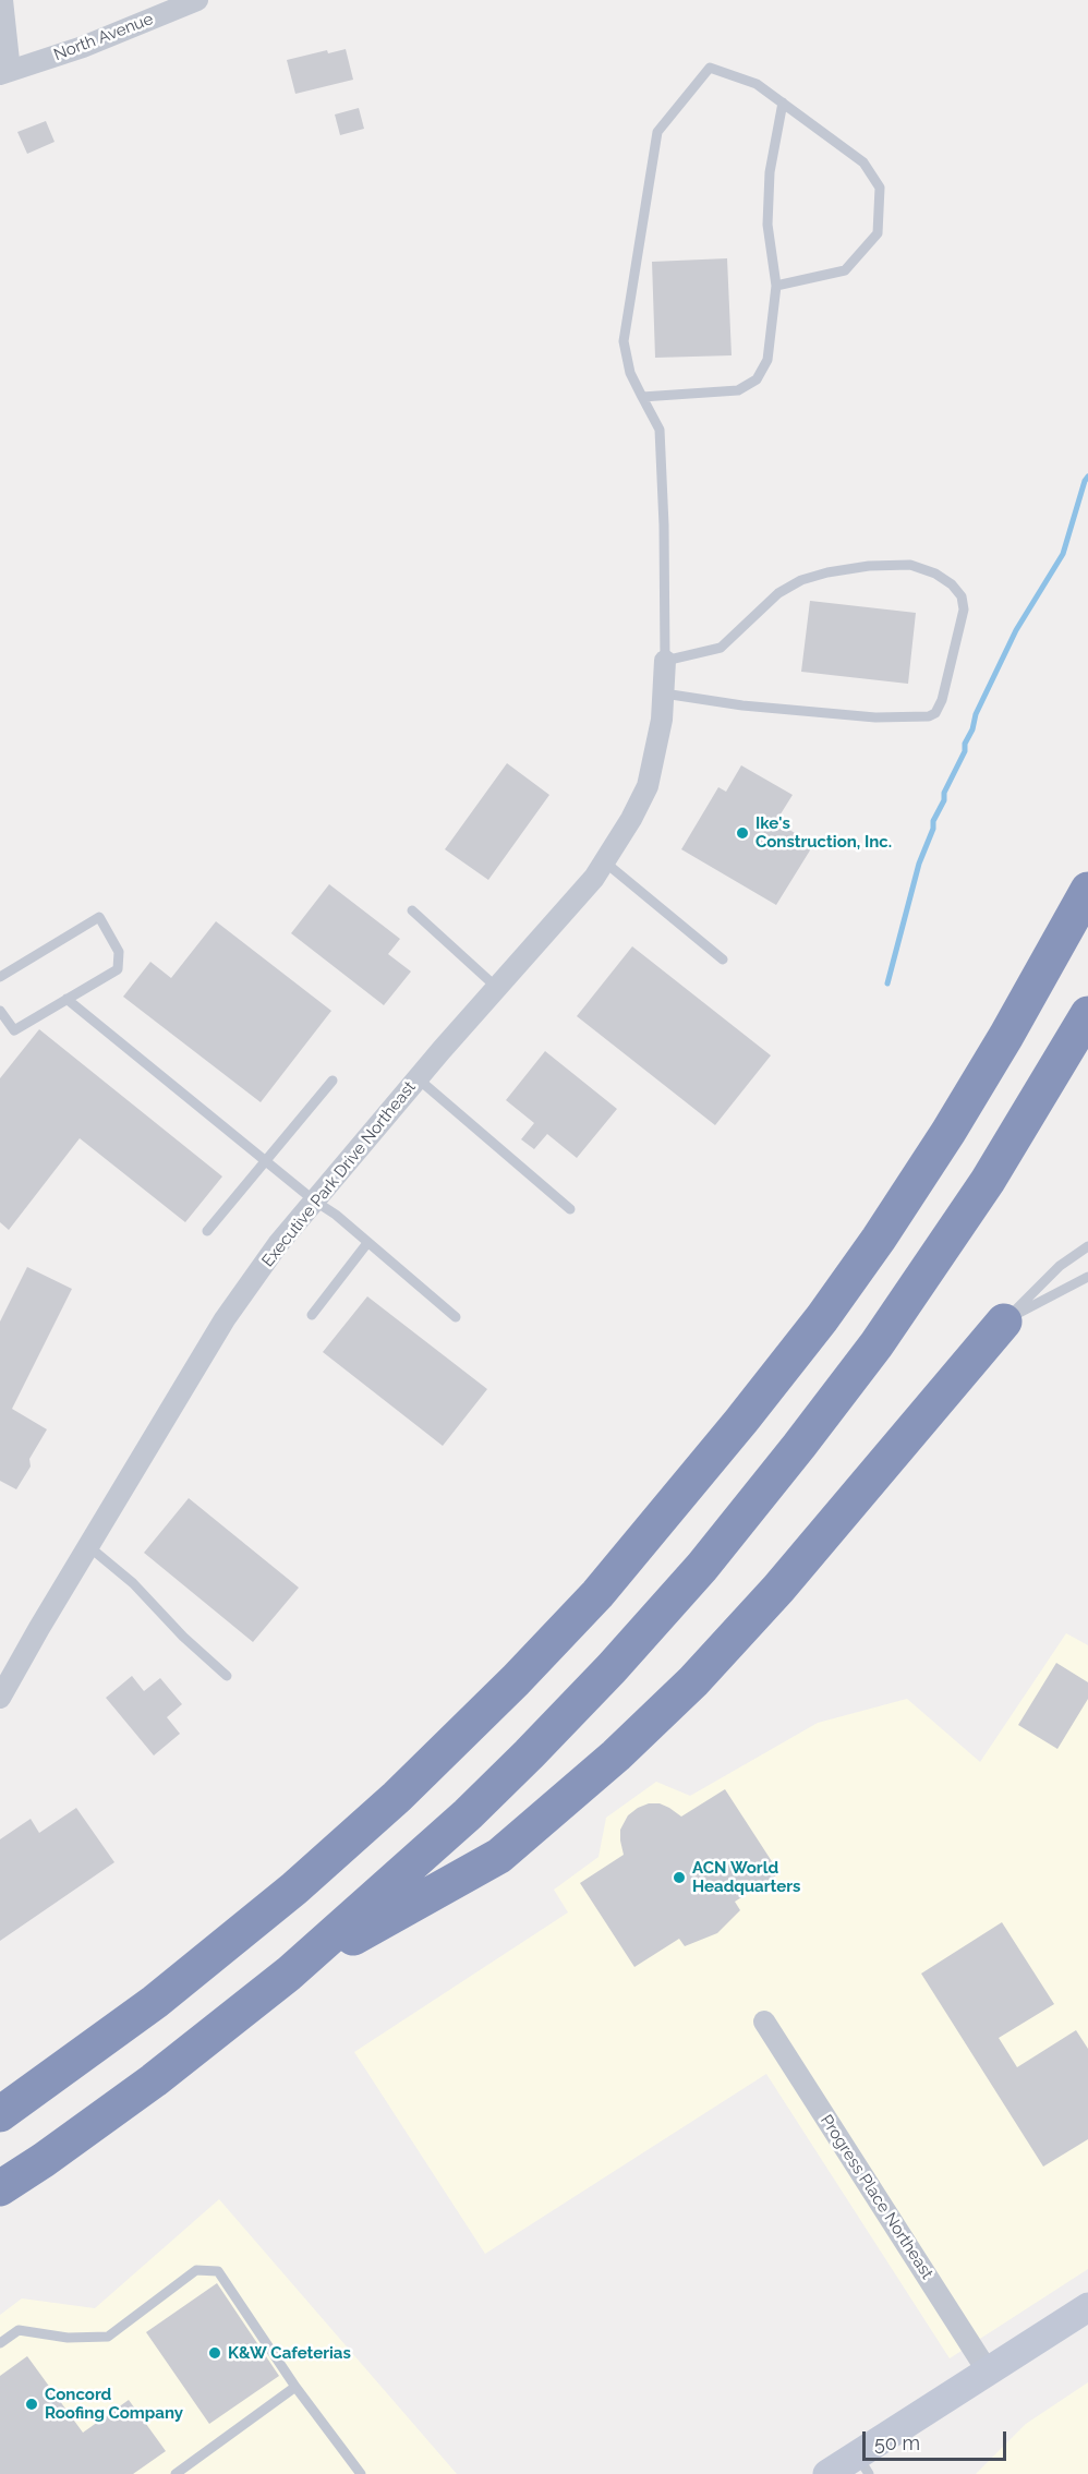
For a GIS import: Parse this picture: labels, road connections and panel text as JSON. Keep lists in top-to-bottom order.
{
  "streets": {
    "street": ["North Avenue", "Executive Park Drive Northeast", "Progress Place Northeast"]
  },
  "places": [
    "Ike's Construction, Inc.",
    "ACN World Headquarters",
    "K&W Cafeterias",
    "Concord Roofing Company"
  ],
  "scale_bar": "50 m"
}
